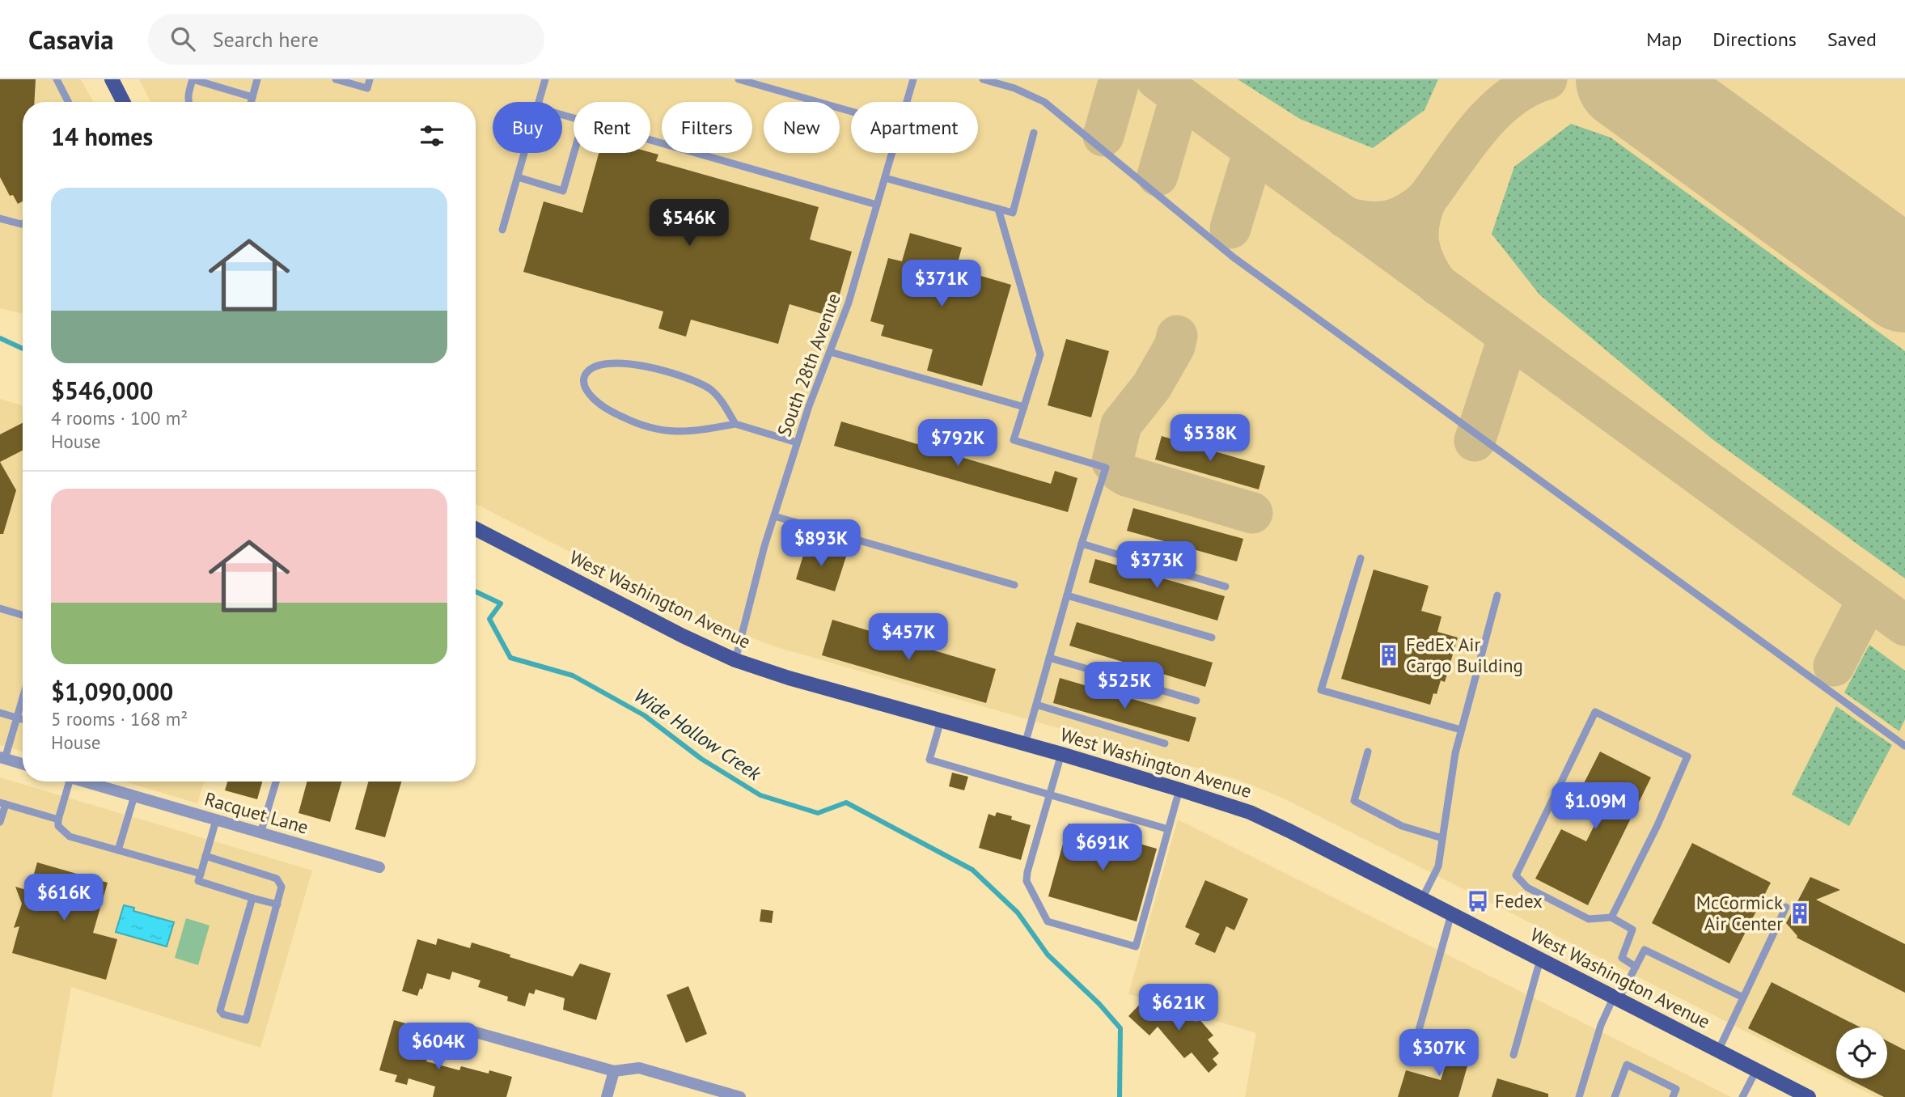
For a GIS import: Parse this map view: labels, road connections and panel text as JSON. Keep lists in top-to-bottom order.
{
  "streets": {
    "main road": ["West Washington Avenue"],
    "street": ["Racquet Lane"],
    "lane": ["South 28th Avenue"]
  },
  "crossings": [
    ["South 28th Avenue", "West Washington Avenue"]
  ],
  "water": ["Wide Hollow Creek"],
  "places": {
    "building": ["FedEx Air Cargo Building", "McCormick Air Center"],
    "bus stop": ["Fedex"]
  },
  "page": {
    "header": "Casavia",
    "search": "Search here",
    "nav": ["Map", "Directions", "Saved"],
    "chip": [
      "Buy",
      "Rent",
      "Filters",
      "New",
      "Apartment"
    ],
    "heading": "14 homes",
    "list": [
      {
        "name": "$546,000",
        "note": "4 rooms · 100 m² · House"
      },
      {
        "name": "$1,090,000",
        "note": "5 rooms · 168 m² · House"
      }
    ],
    "price": [
      "$546K",
      "$371K",
      "$538K",
      "$792K",
      "$893K",
      "$373K",
      "$457K",
      "$525K",
      "$1.09M",
      "$691K",
      "$616K",
      "$621K",
      "$604K",
      "$307K"
    ]
  }
}
